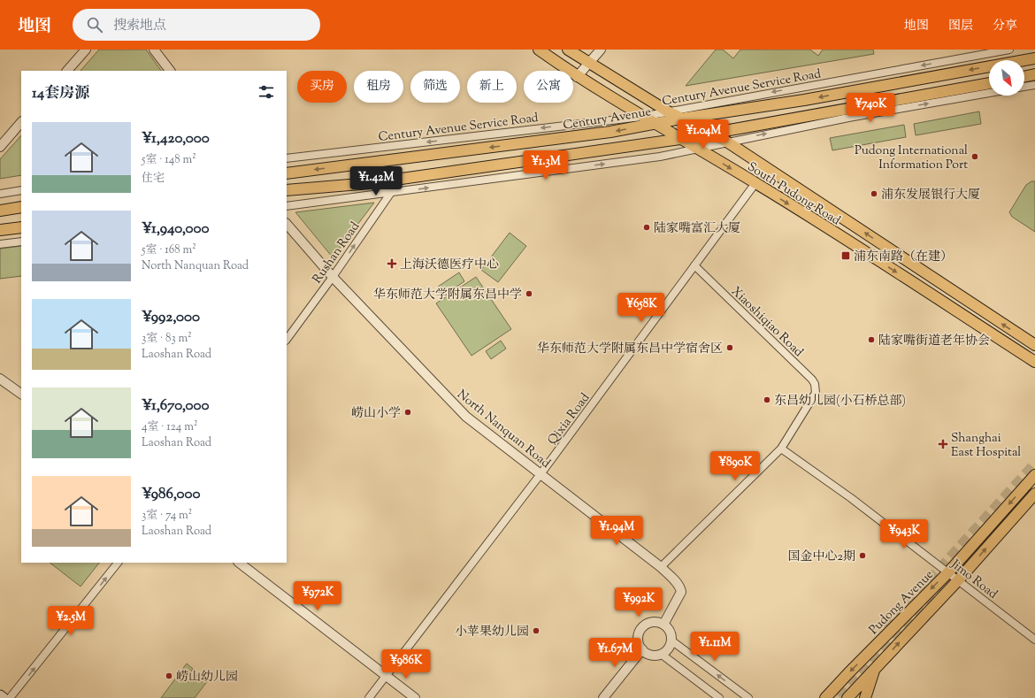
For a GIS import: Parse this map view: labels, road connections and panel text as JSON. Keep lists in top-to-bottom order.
{
  "streets": {
    "main road": ["Century Avenue", "South Pudong Road", "Pudong Avenue"],
    "street": [
      "Century Avenue Service Road",
      "Rushan Road",
      "Xiaoshiqiao Road",
      "Qixia Road",
      "North Nanquan Road",
      "Jimo Road"
    ]
  },
  "crossings": [
    ["Century Avenue Service Road", "South Pudong Road"],
    ["Century Avenue", "South Pudong Road"],
    ["South Pudong Road", "Qixia Road"],
    ["Rushan Road", "North Nanquan Road"],
    ["Xiaoshiqiao Road", "Qixia Road"],
    ["Xiaoshiqiao Road", "Jimo Road"],
    ["Qixia Road", "North Nanquan Road"],
    ["Jimo Road", "Pudong Avenue"]
  ],
  "one_way": ["Rushan Road"],
  "places": {
    "other": [
      "Pudong International Information Port",
      "浦东发展银行大厦",
      "陆家嘴富汇大厦",
      "华东师范大学附属东昌中学",
      "陆家嘴街道老年协会",
      "华东师范大学附属东昌中学宿舍区",
      "东昌幼儿园(小石桥总部)",
      "崂山小学",
      "国金中心2期",
      "小苹果幼儿园",
      "崂山幼儿园"
    ],
    "transit": ["浦东南路（在建）"],
    "health": ["上海沃德医疗中心", "Shanghai East Hospital"]
  },
  "north": "bottom right",
  "page": {
    "header": "地图",
    "search": "搜索地点",
    "nav": ["地图", "图层", "分享"],
    "chip": [
      "买房",
      "租房",
      "筛选",
      "新上",
      "公寓"
    ],
    "heading": "14套房源",
    "price": [
      "¥740K",
      "¥1.04M",
      "¥1.3M",
      "¥1.42M",
      "¥658K",
      "¥890K",
      "¥1.94M",
      "¥943K",
      "¥972K",
      "¥992K",
      "¥2.5M",
      "¥1.11M",
      "¥1.67M",
      "¥986K"
    ],
    "list": [
      {
        "name": "¥1,420,000",
        "note": "5室 · 148 m² · 住宅"
      },
      {
        "name": "¥1,940,000",
        "note": "5室 · 168 m² · North Nanquan Road"
      },
      {
        "name": "¥992,000",
        "note": "3室 · 83 m² · Laoshan Road"
      },
      {
        "name": "¥1,670,000",
        "note": "4室 · 124 m² · Laoshan Road"
      },
      {
        "name": "¥986,000",
        "note": "3室 · 74 m² · Laoshan Road"
      }
    ]
  }
}
